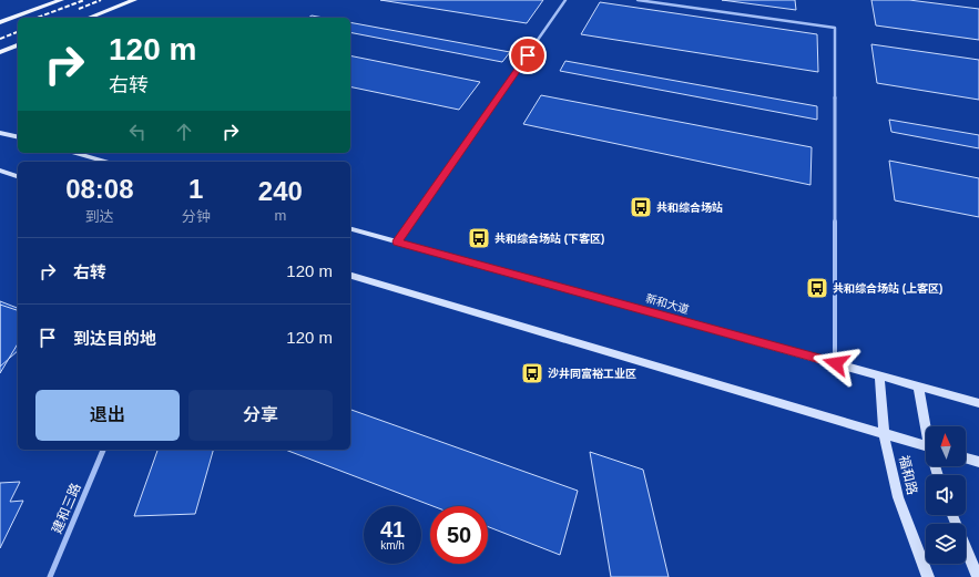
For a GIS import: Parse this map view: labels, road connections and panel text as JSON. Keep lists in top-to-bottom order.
{
  "streets": {
    "main road": ["新和大道", "福和路"],
    "street": ["建和三路"]
  },
  "crossings": [
    ["新和大道", "福和路"]
  ],
  "places": {
    "bus stop": [
      "共和综合场站",
      "共和综合场站 (下客区)",
      "共和综合场站 (上客区)",
      "沙井同富裕工业区"
    ]
  },
  "north": "top",
  "page": {
    "turn": ["120 m", "右转"],
    "eta": [
      "08:08",
      "到达",
      "1",
      "分钟",
      "240",
      "m"
    ],
    "list": [
      {
        "name": "右转",
        "value": "120 m"
      },
      {
        "name": "到达目的地",
        "value": "120 m"
      }
    ],
    "buttons": ["退出", "分享"],
    "speed": "41 km/h",
    "limit": "50"
  }
}
